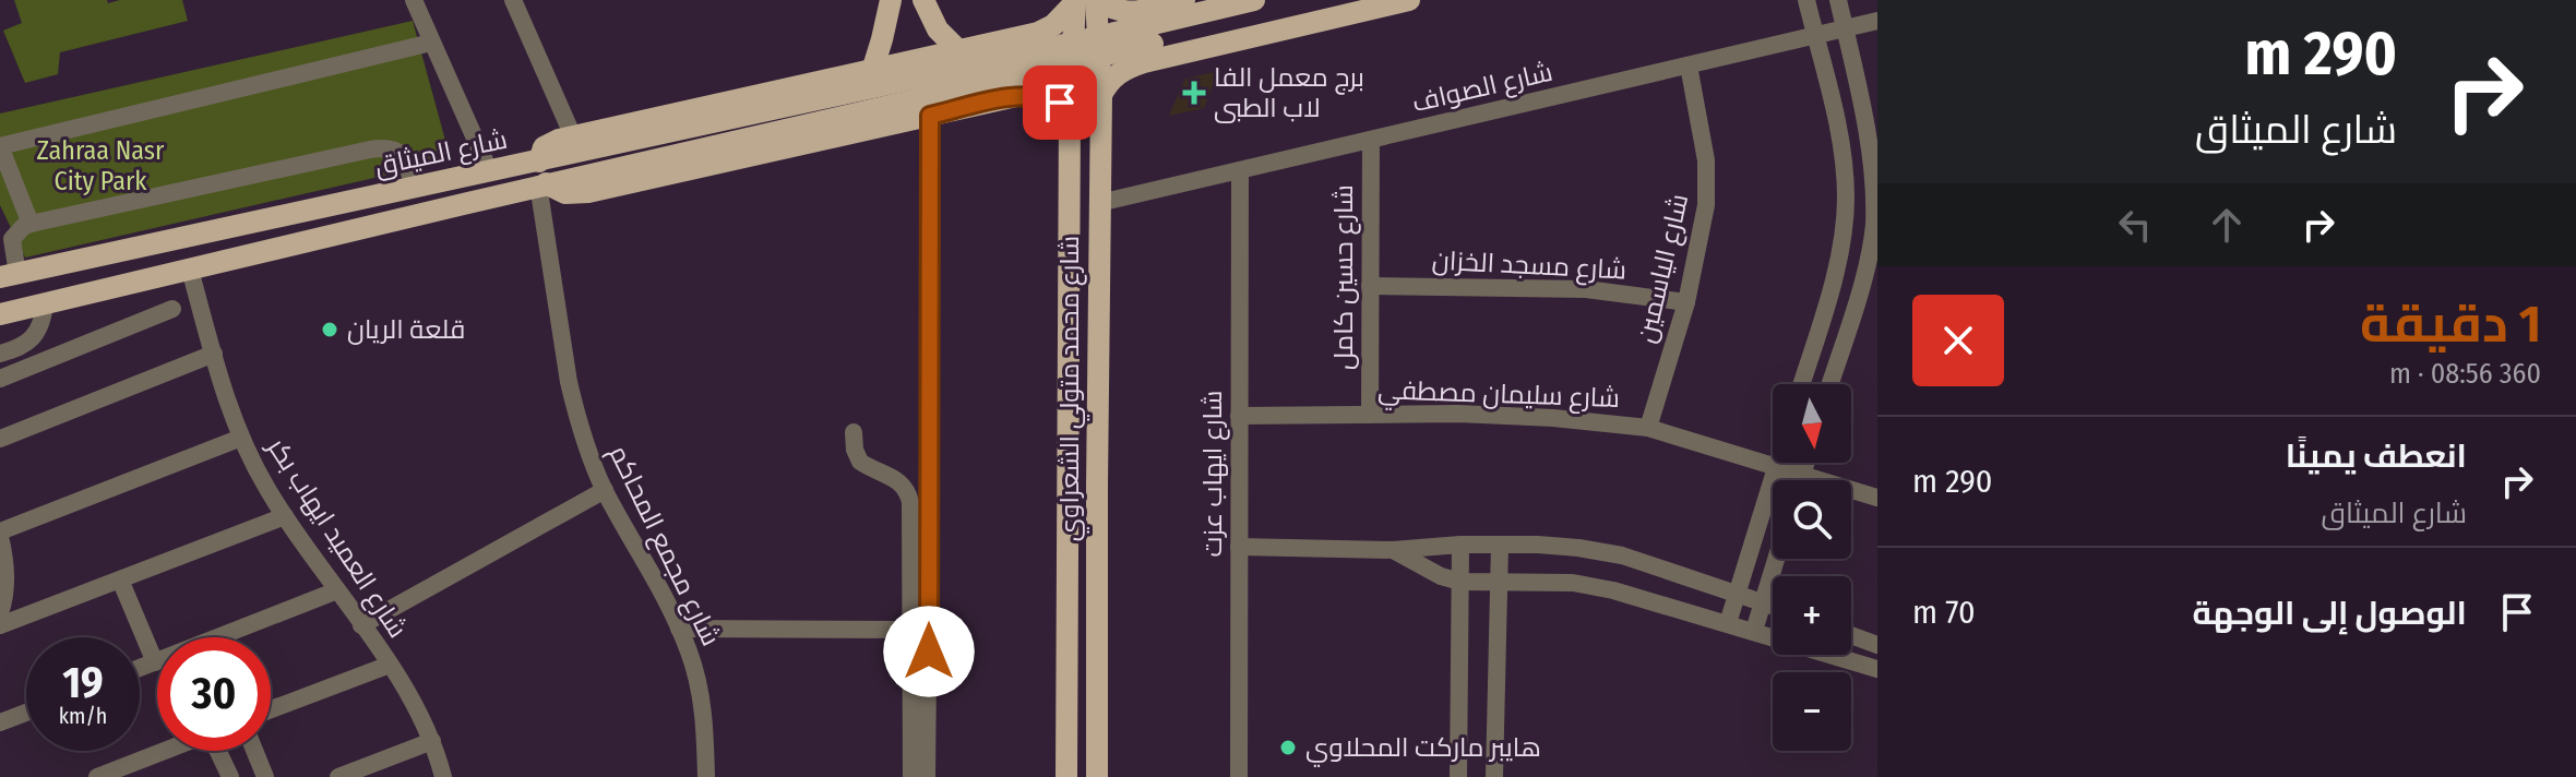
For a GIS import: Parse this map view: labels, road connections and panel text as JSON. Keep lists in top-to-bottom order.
{
  "streets": {
    "main road": ["شارع الميثاق", "شارع محمد متولي الشعراوي"],
    "street": [
      "شارع الصواف",
      "شارع مسجد الخزان",
      "شارع الياسمين",
      "شارع حسين كامل",
      "شارع سليمان مصطفي",
      "شارع ايهاب عزت",
      "شارع العميد ايهاب بكر",
      "شارع مجمع المحاكم"
    ]
  },
  "crossings": [
    ["شارع الصواف", "شارع الياسمين"],
    ["شارع الصواف", "شارع حسين كامل"],
    ["شارع الصواف", "شارع محمد متولي الشعراوي"],
    ["شارع الصواف", "شارع ايهاب عزت"],
    ["شارع الميثاق", "شارع محمد متولي الشعراوي"],
    ["شارع الميثاق", "شارع العميد ايهاب بكر"],
    ["شارع الميثاق", "شارع مجمع المحاكم"],
    ["شارع مسجد الخزان", "شارع الياسمين"],
    ["شارع مسجد الخزان", "شارع حسين كامل"],
    ["شارع الياسمين", "شارع سليمان مصطفي"],
    ["شارع حسين كامل", "شارع سليمان مصطفي"],
    ["شارع سليمان مصطفي", "شارع ايهاب عزت"]
  ],
  "parks": ["Zahraa Nasr City Park"],
  "places": {
    "health": ["برج معمل الفا لاب الطبى"],
    "other": ["قلعة الريان", "هايبر ماركت المحلاوي"]
  },
  "north": "bottom",
  "page": {
    "turn": ["290 m", "شارع الميثاق"],
    "heading": ["1 دقيقة", "360 m · 08:56"],
    "map_buttons": ["+", "−"],
    "list": [
      {
        "name": "انعطف يمينًا",
        "note": "شارع الميثاق",
        "value": "290 m"
      },
      {
        "name": "الوصول إلى الوجهة",
        "value": "70 m"
      }
    ],
    "speed": "19 km/h",
    "limit": "30"
  }
}
